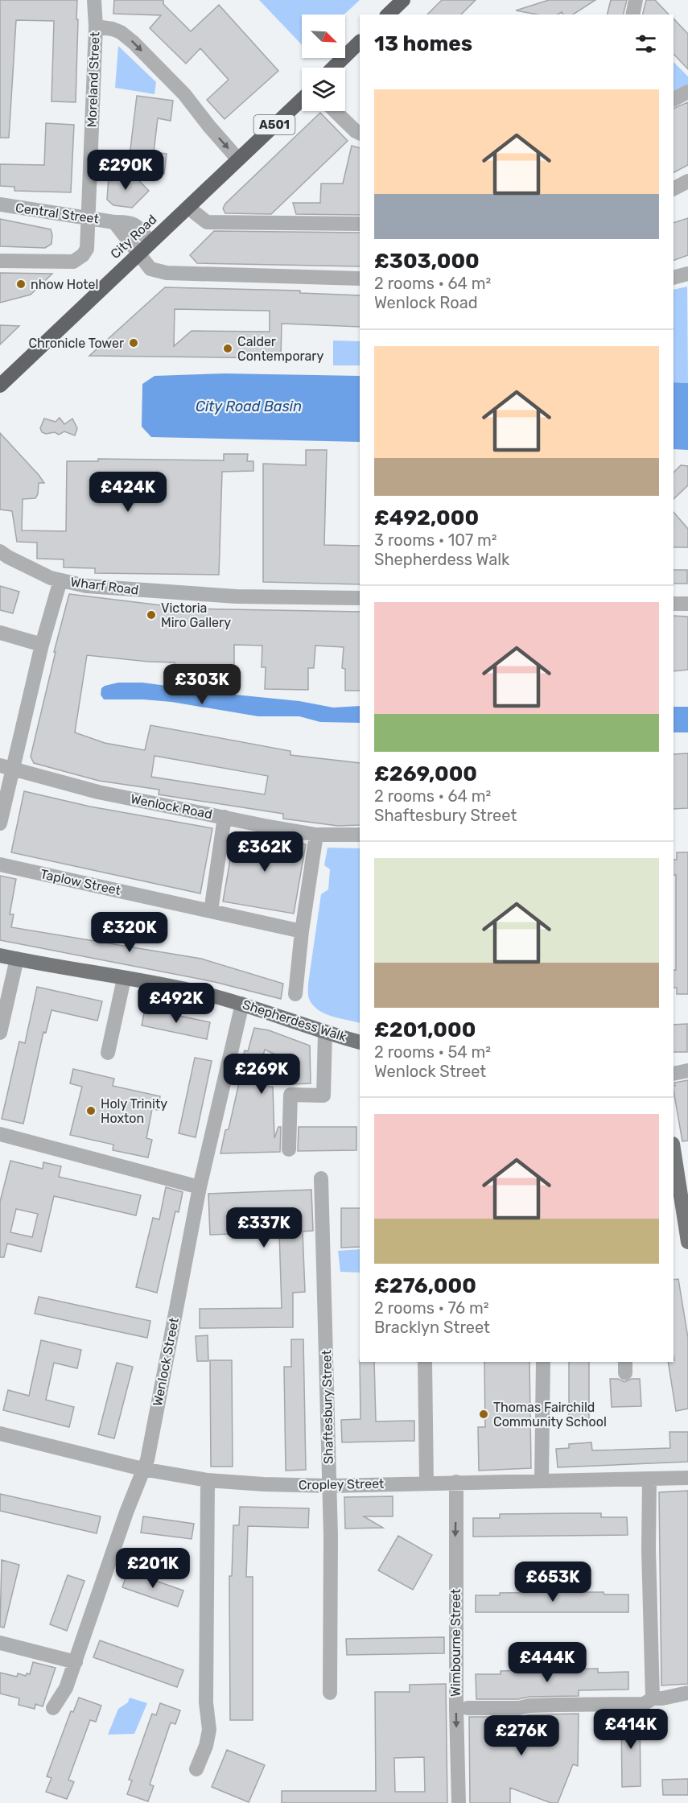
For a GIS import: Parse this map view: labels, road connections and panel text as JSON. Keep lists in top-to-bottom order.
{
  "streets": {
    "highway": ["A501", "City Road"],
    "main road": ["Shepherdess Walk"],
    "street": [
      "Moreland Street",
      "Central Street",
      "Wharf Road",
      "Wenlock Road",
      "Taplow Street",
      "Wenlock Street",
      "Shaftesbury Street",
      "Cropley Street",
      "Wimbourne Street"
    ]
  },
  "crossings": [
    ["Moreland Street", "Central Street"],
    ["Central Street", "City Road"],
    ["Shepherdess Walk", "Wenlock Street"],
    ["Wenlock Street", "Cropley Street"],
    ["Shaftesbury Street", "Cropley Street"],
    ["Cropley Street", "Wimbourne Street"]
  ],
  "one_way": ["Wimbourne Street"],
  "water": ["City Road Basin"],
  "places": [
    "nhow Hotel",
    "Chronicle Tower",
    "Calder Contemporary",
    "Victoria Miro Gallery",
    "Holy Trinity Hoxton",
    "Thomas Fairchild Community School"
  ],
  "north": "bottom right",
  "page": {
    "heading": "13 homes",
    "list": [
      {
        "name": "£303,000",
        "note": "2 rooms · 64 m² · Wenlock Road"
      },
      {
        "name": "£492,000",
        "note": "3 rooms · 107 m² · Shepherdess Walk"
      },
      {
        "name": "£269,000",
        "note": "2 rooms · 64 m² · Shaftesbury Street"
      },
      {
        "name": "£201,000",
        "note": "2 rooms · 54 m² · Wenlock Street"
      },
      {
        "name": "£276,000",
        "note": "2 rooms · 76 m² · Bracklyn Street"
      }
    ],
    "price": [
      "£290K",
      "£424K",
      "£303K",
      "£362K",
      "£320K",
      "£492K",
      "£269K",
      "£337K",
      "£201K",
      "£653K",
      "£444K",
      "£414K",
      "£276K"
    ]
  }
}
